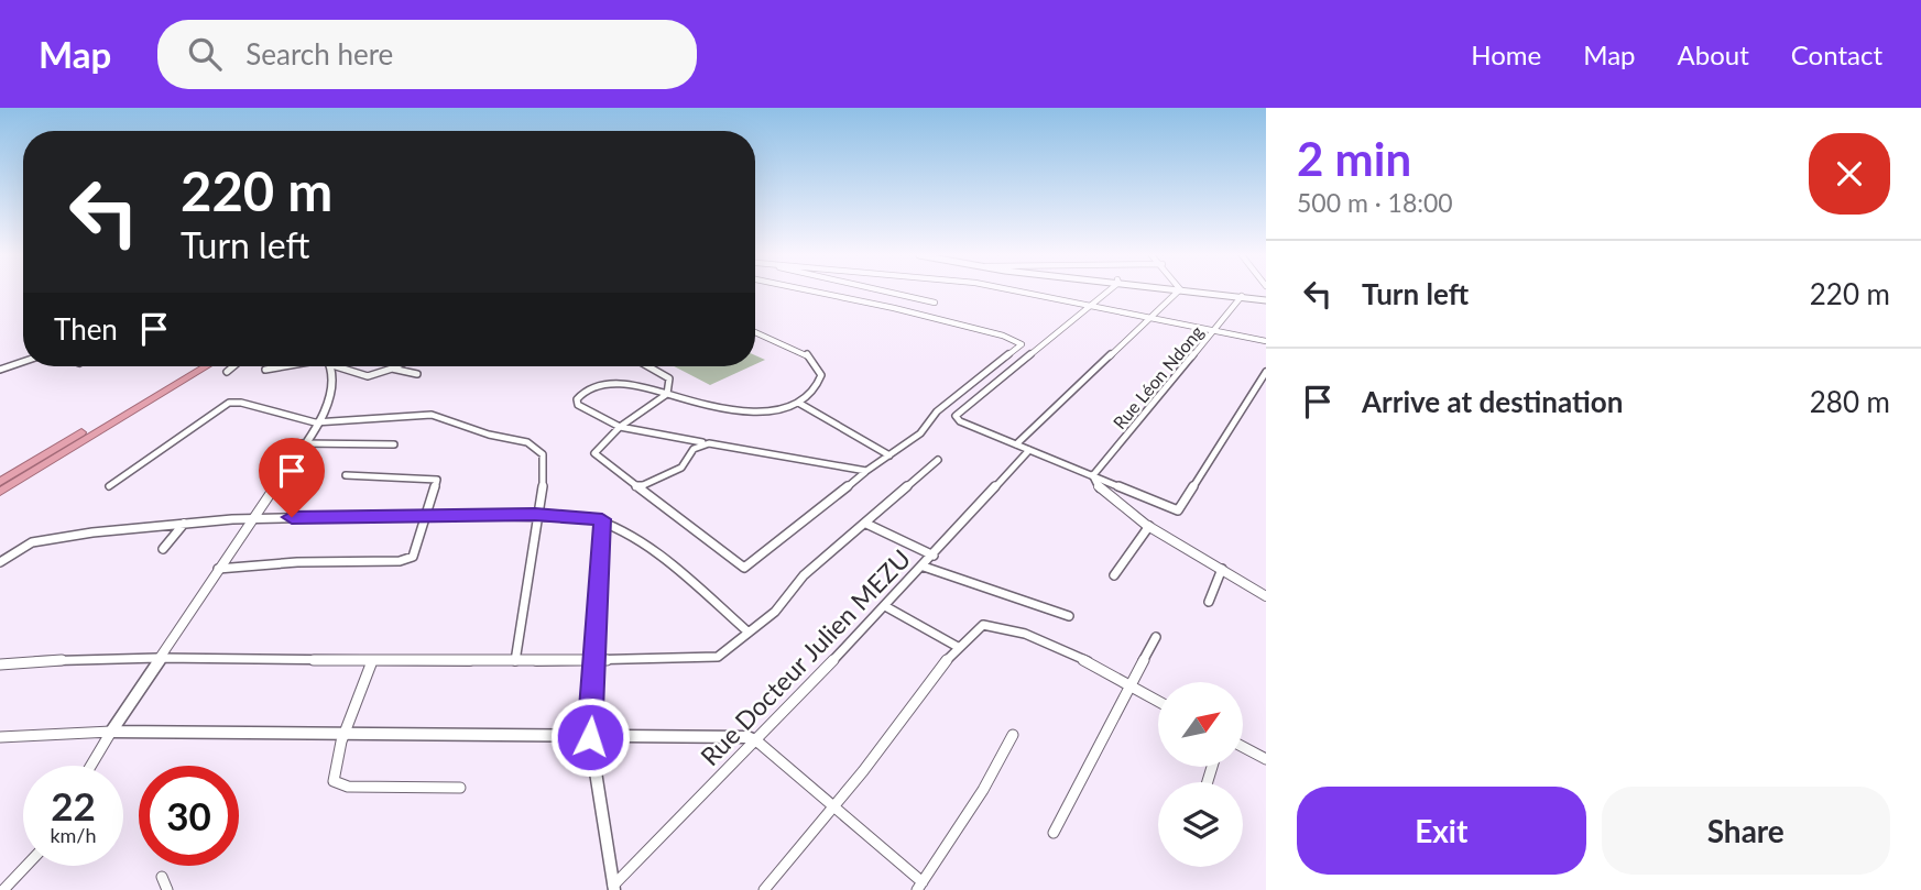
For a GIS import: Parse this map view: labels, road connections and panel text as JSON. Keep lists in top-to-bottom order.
{
  "streets": {
    "street": ["Rue Léon Ndong", "Rue Docteur Julien MEZU"]
  },
  "north": "top right",
  "page": {
    "header": "Map",
    "search": "Search here",
    "nav": [
      "Home",
      "Map",
      "About",
      "Contact"
    ],
    "heading": ["2 min", "500 m · 18:00"],
    "turn": ["220 m", "Turn left"],
    "list": [
      {
        "name": "Turn left",
        "value": "220 m"
      },
      {
        "name": "Arrive at destination",
        "value": "280 m"
      }
    ],
    "then": "Then",
    "speed": "22 km/h",
    "limit": "30",
    "buttons": ["Exit", "Share"]
  }
}
